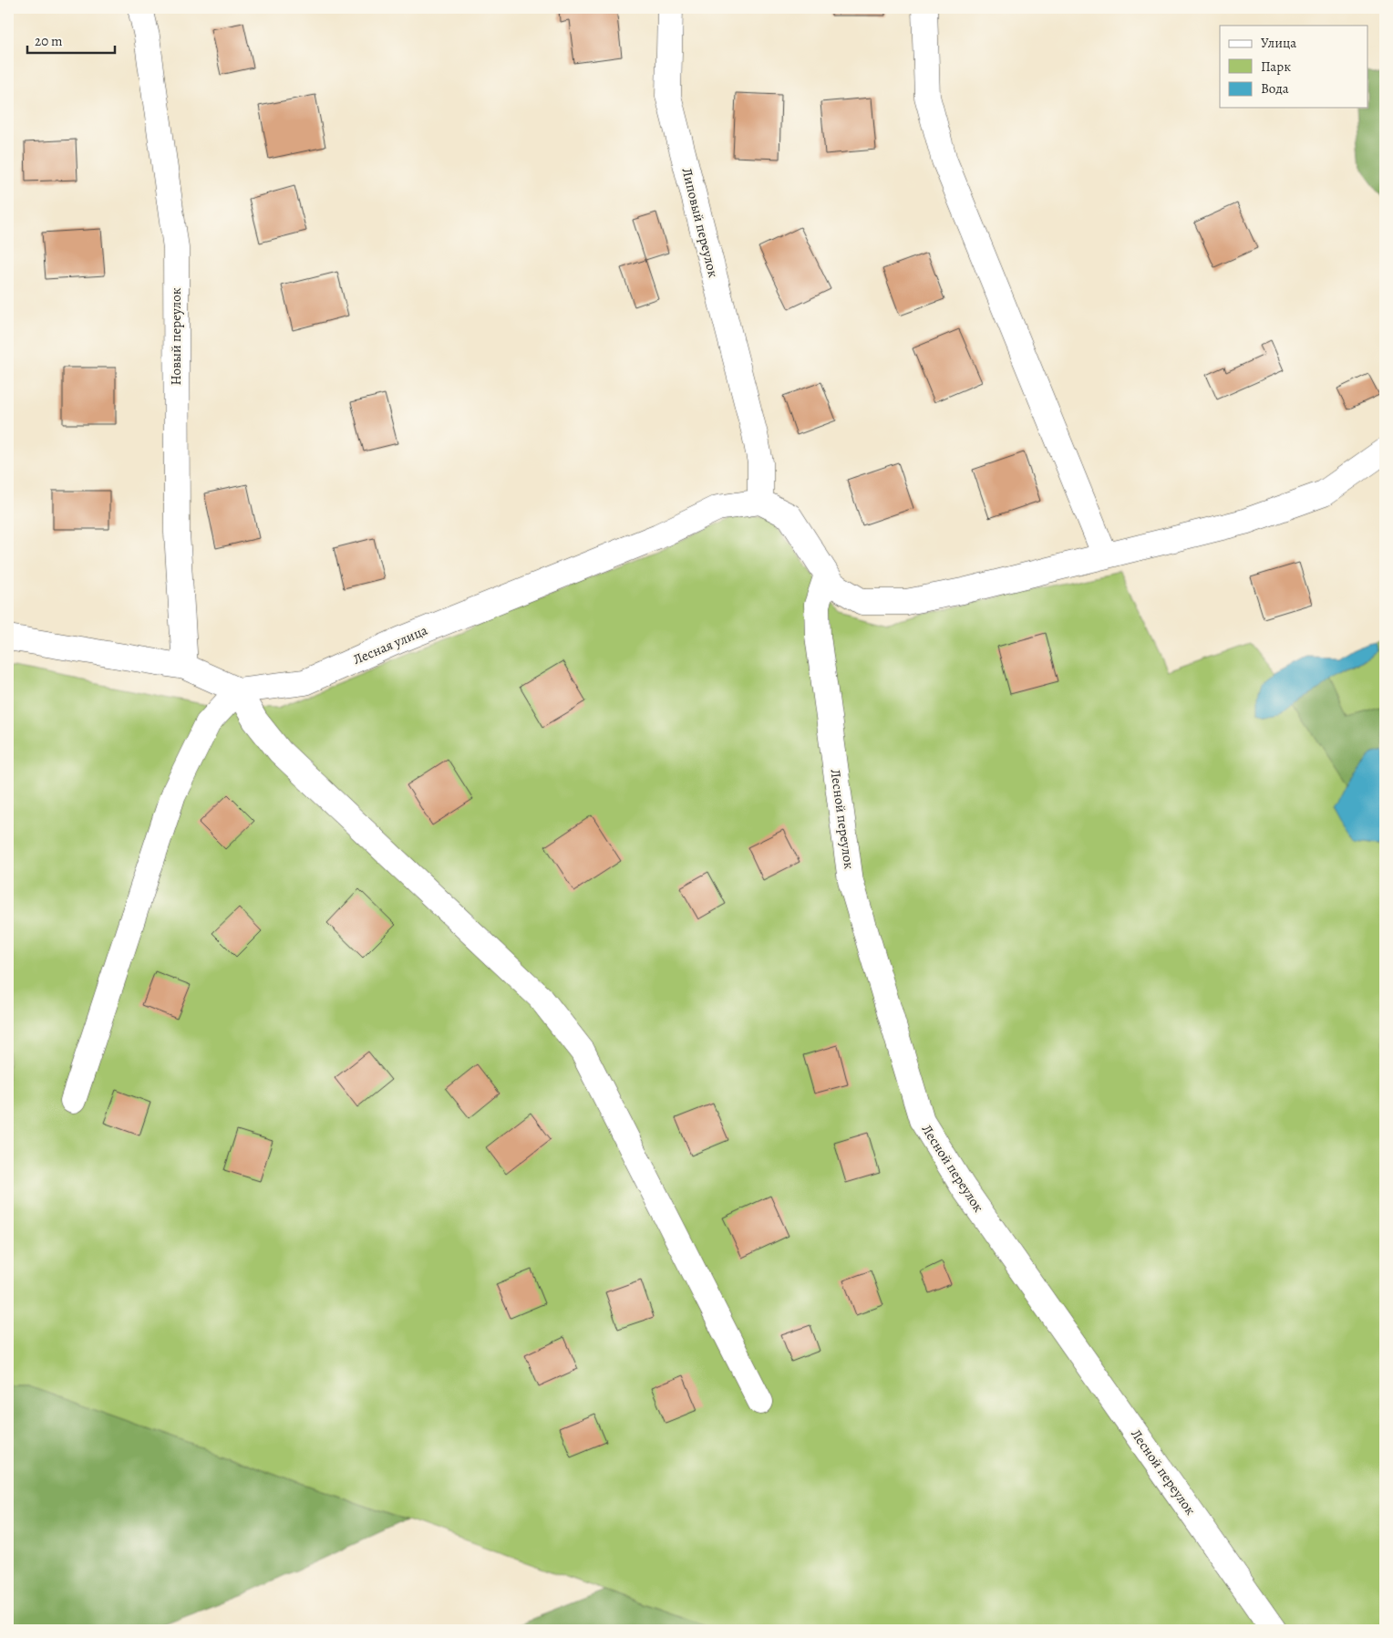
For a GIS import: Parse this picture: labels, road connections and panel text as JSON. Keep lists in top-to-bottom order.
{
  "streets": {
    "street": [
      "Липовый переулок",
      "Новый переулок",
      "Лесная улица",
      "Лесной переулок"
    ]
  },
  "crossings": [
    ["Липовый переулок", "Лесная улица"]
  ],
  "legend": ["Улица", "Парк", "Вода"],
  "scale_bar": "20 m"
}
